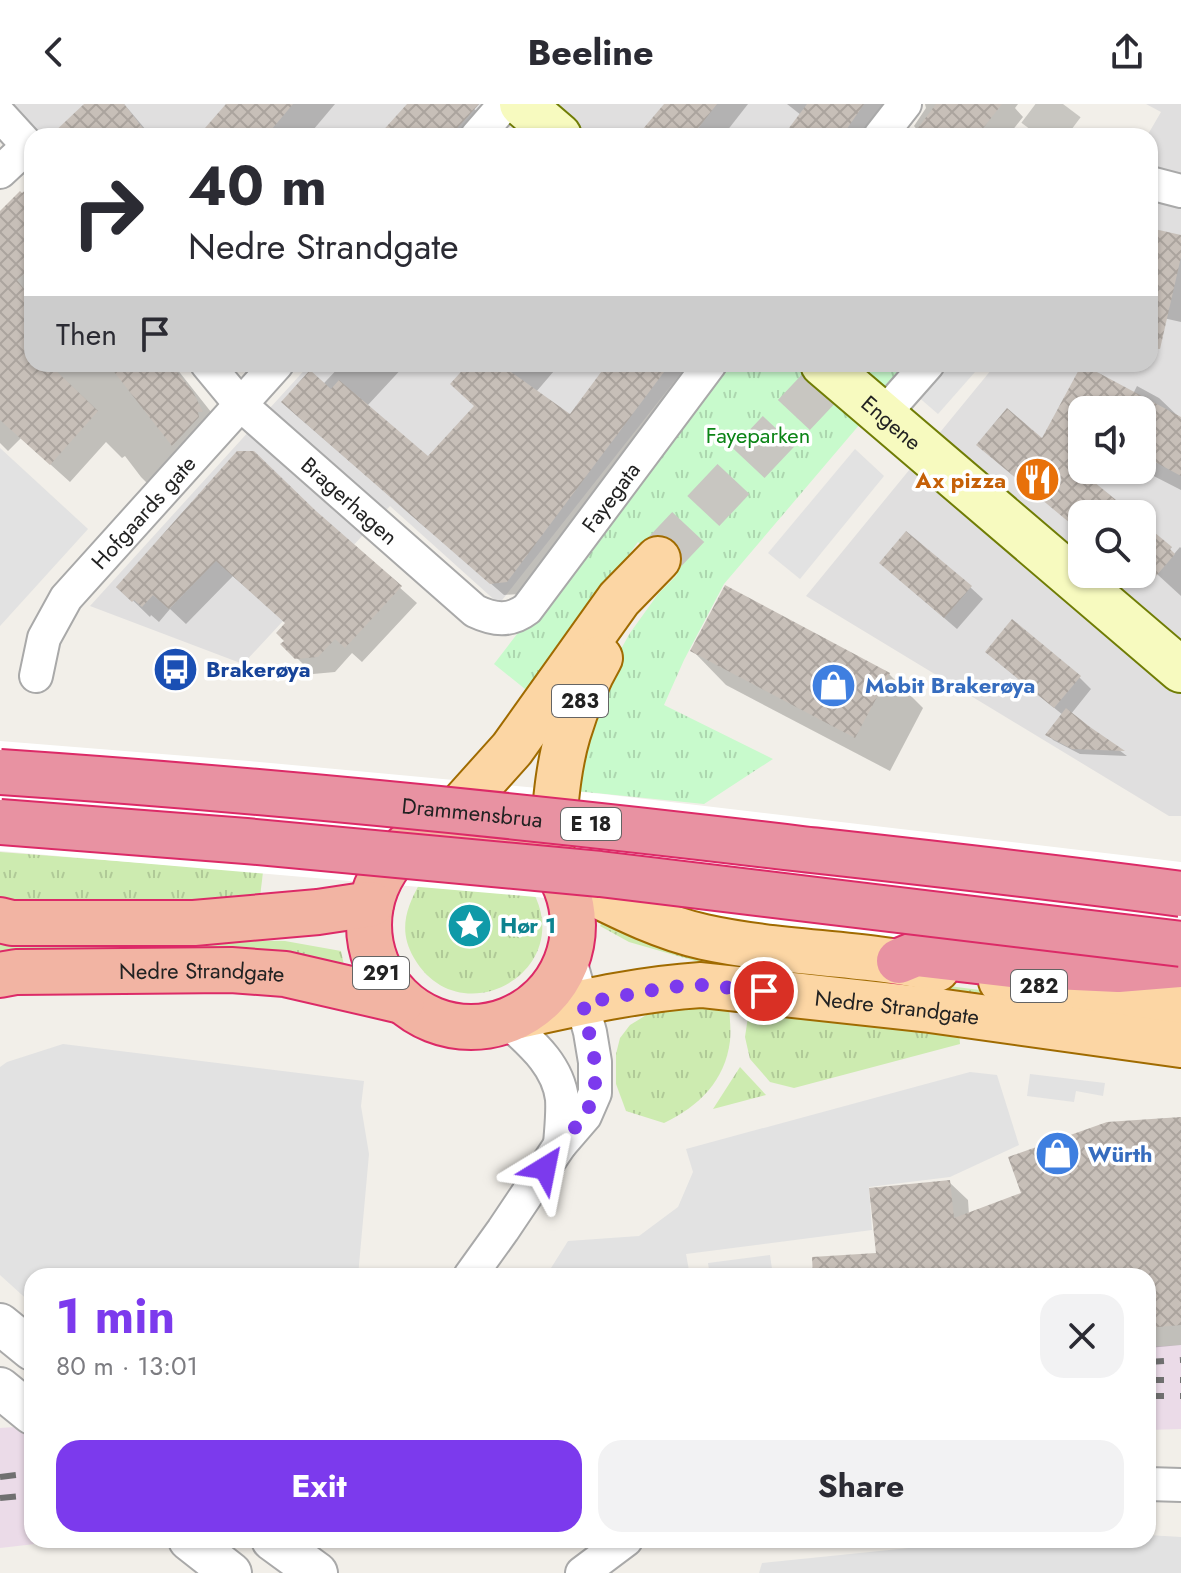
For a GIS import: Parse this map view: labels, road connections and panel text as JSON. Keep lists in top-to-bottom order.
{
  "streets": {
    "highway": [
      "Drammensbrua",
      "E 18",
      "Nedre Strandgate",
      "291"
    ],
    "main road": ["Engene", "283", "282"],
    "street": ["Fayegata", "Bragerhagen", "Hofgaards gate"]
  },
  "crossings": [
    ["Fayegata", "Bragerhagen"],
    ["Bragerhagen", "Hofgaards gate"],
    ["283", "Nedre Strandgate"],
    ["283", "291"],
    ["Nedre Strandgate", "291"]
  ],
  "parks": ["Fayeparken"],
  "places": {
    "restaurant": ["Ax pizza"],
    "bus stop": ["Brakerøya"],
    "shop": ["Mobit Brakerøya", "Würth"],
    "place": ["Hør 1"]
  },
  "page": {
    "header": "Beeline",
    "turn": ["40 m", "Nedre Strandgate"],
    "then": "Then",
    "heading": ["1 min", "80 m · 13:01"],
    "buttons": ["Exit", "Share"]
  }
}
